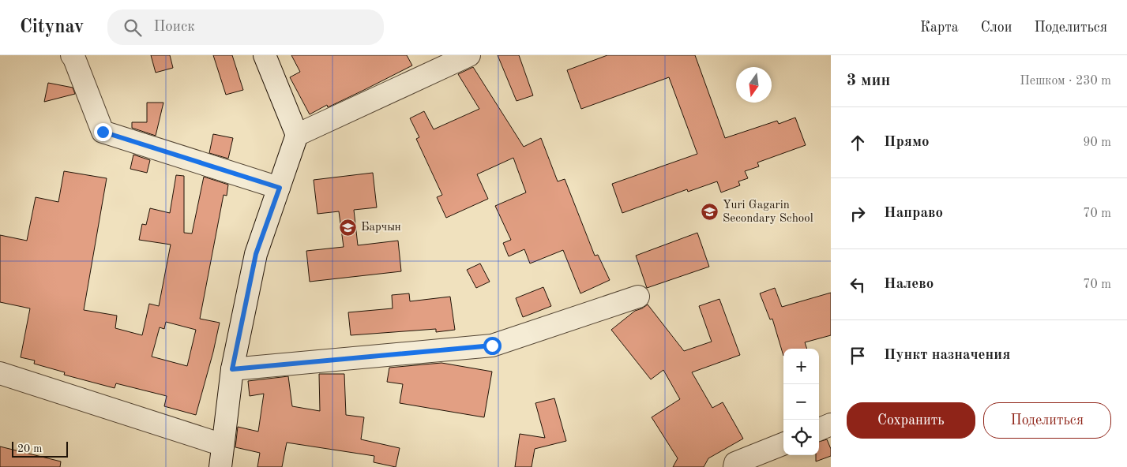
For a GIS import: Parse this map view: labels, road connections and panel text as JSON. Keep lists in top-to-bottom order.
{
  "places": {
    "school or university": ["Yuri Gagarin Secondary School", "Барчын"]
  },
  "scale_bar": "20 m",
  "north": "bottom",
  "page": {
    "header": "Citynav",
    "search": "Поиск",
    "nav": ["Карта", "Слои", "Поделиться"],
    "heading": ["3 мин", "Пешком · 230 m"],
    "list": [
      ["Прямо", "90 m"],
      ["Направо", "70 m"],
      ["Налево", "70 m"],
      "Пункт назначения"
    ],
    "map_buttons": ["+", "−"],
    "buttons": ["Сохранить", "Поделиться"],
    "scale": "20 m"
  }
}
